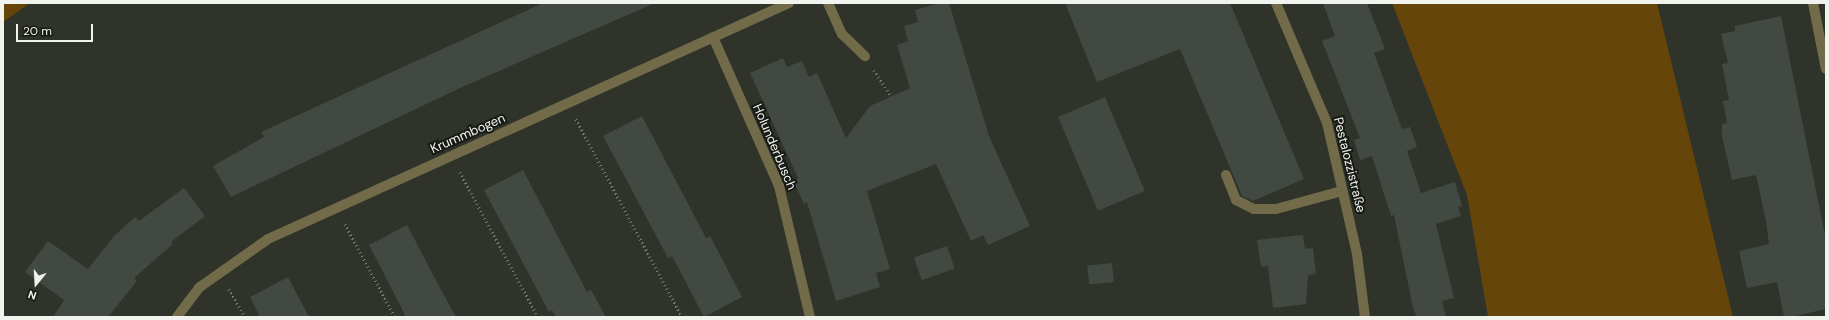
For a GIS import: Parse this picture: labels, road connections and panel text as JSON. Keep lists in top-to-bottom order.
{
  "streets": {
    "street": ["Krummbogen", "Holunderbusch", "Pestalozzistraße"]
  },
  "crossings": [
    ["Krummbogen", "Holunderbusch"]
  ],
  "scale_bar": "20 m",
  "north": "bottom"
}
